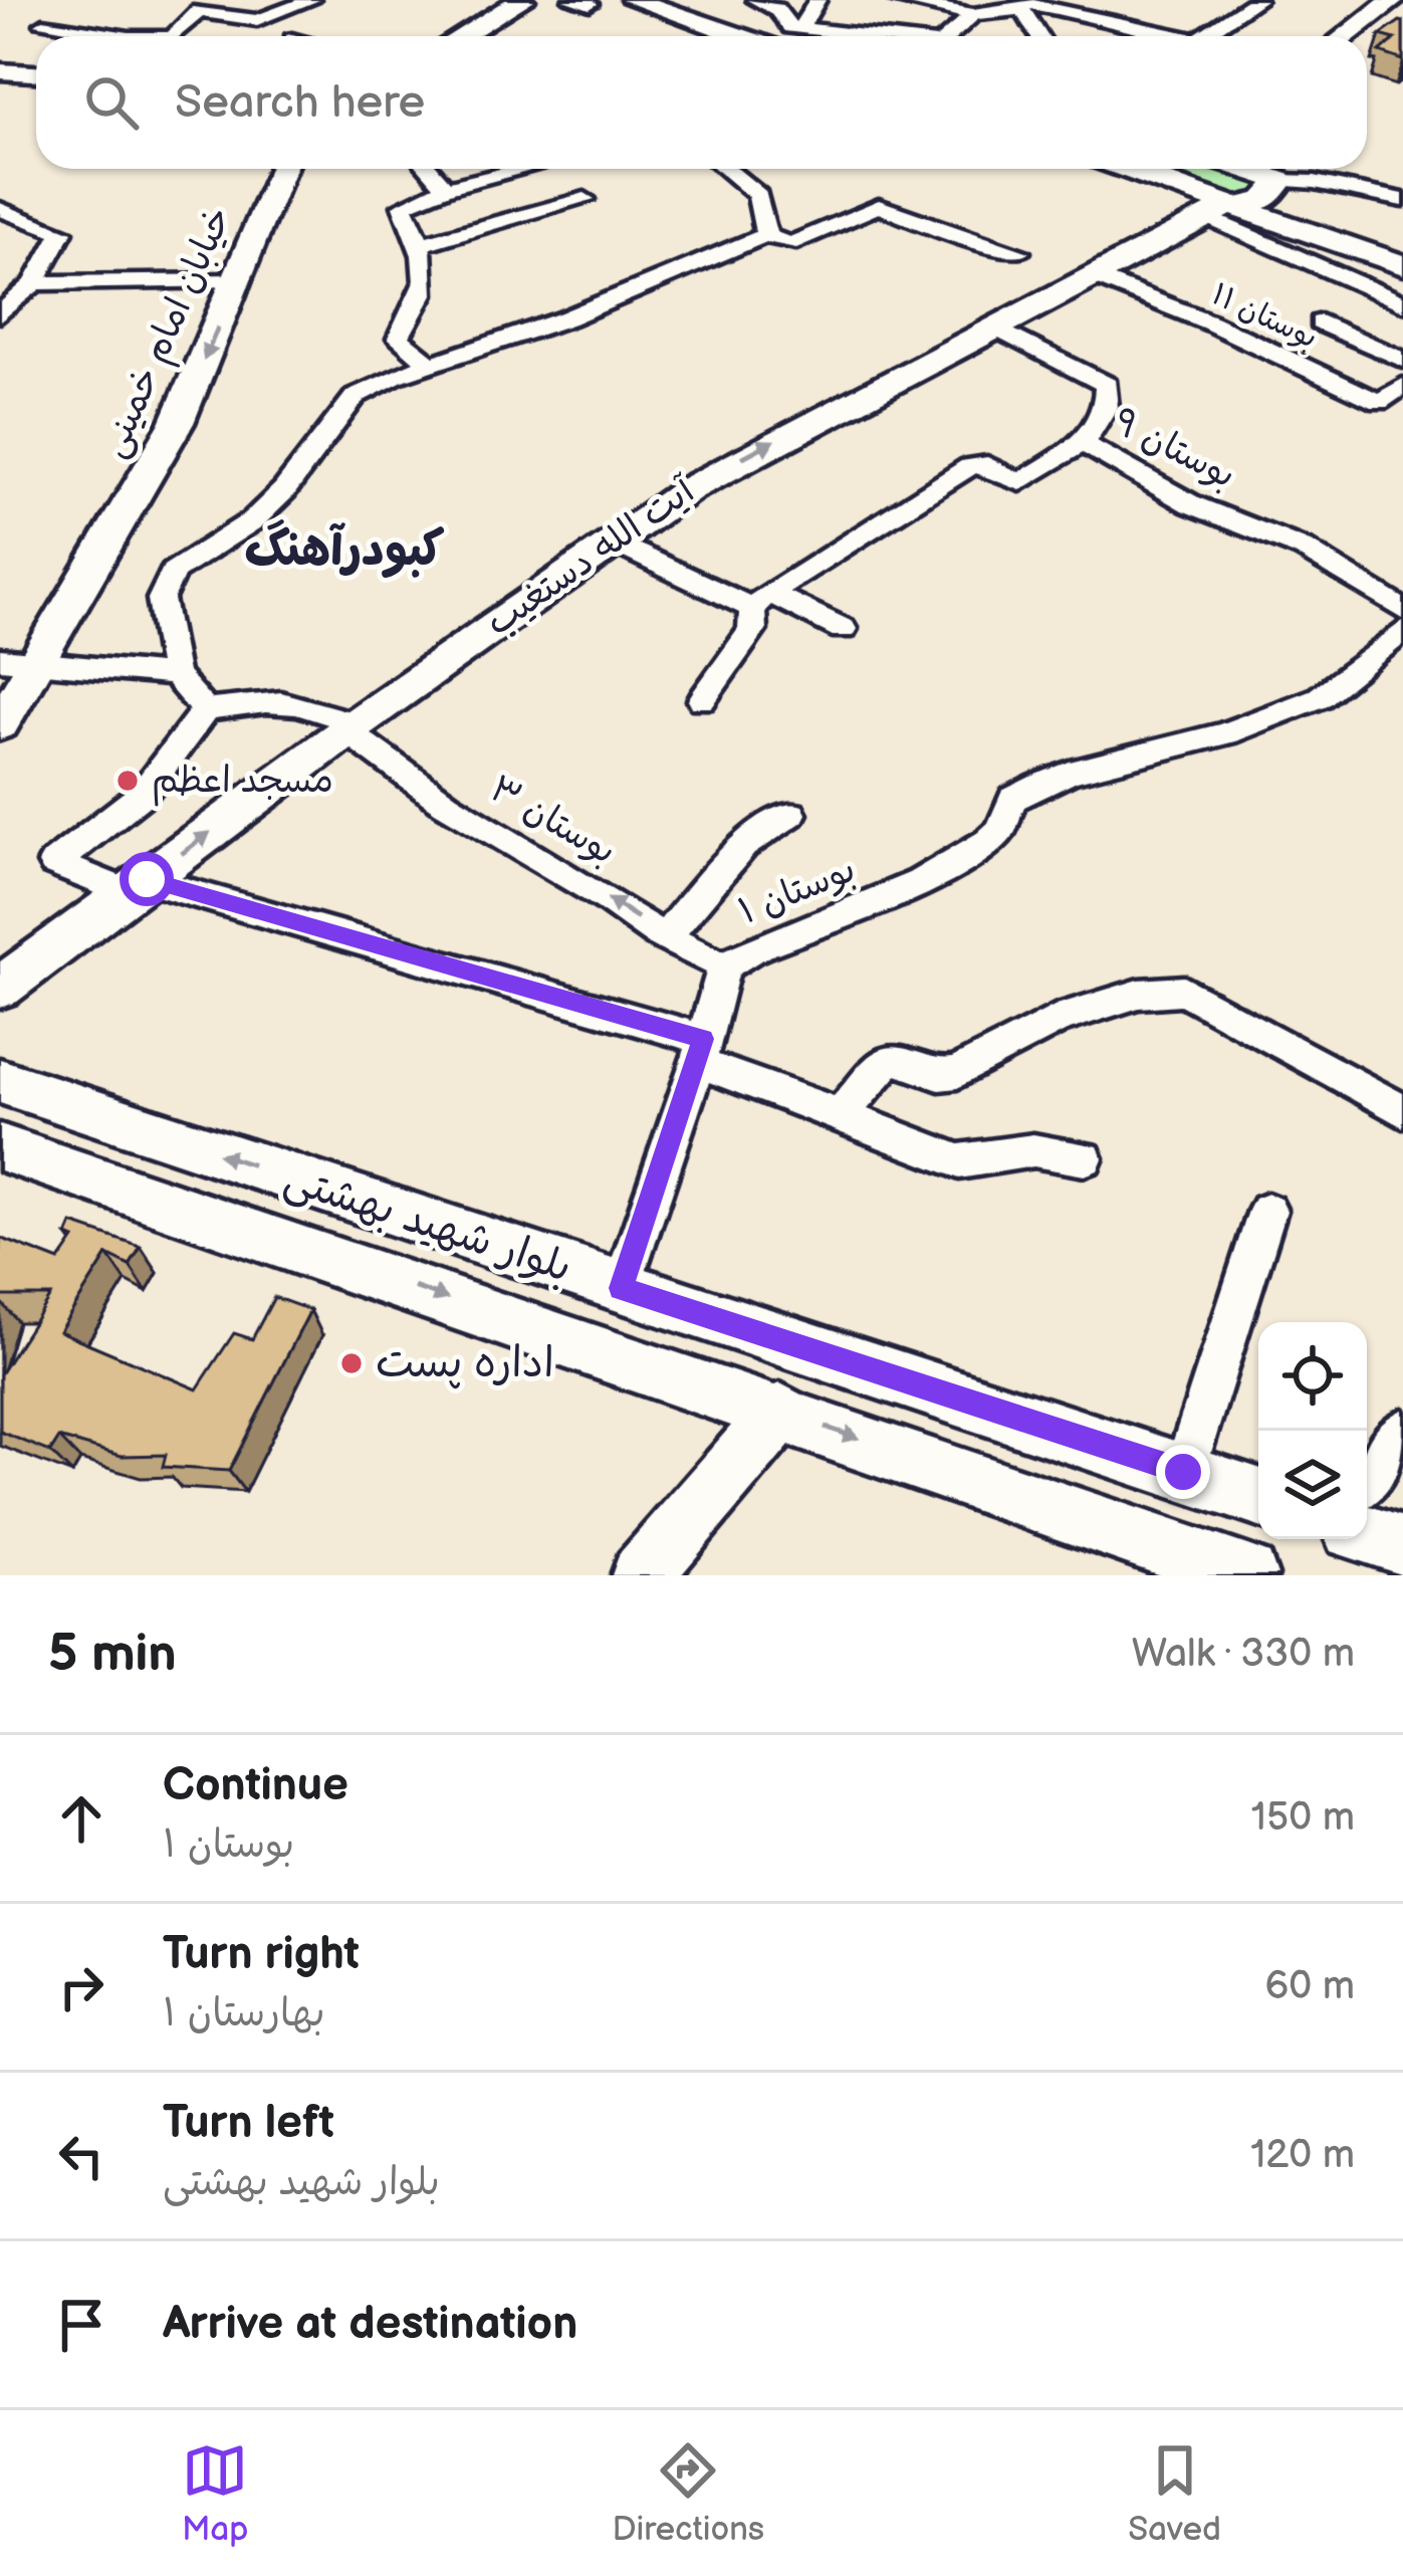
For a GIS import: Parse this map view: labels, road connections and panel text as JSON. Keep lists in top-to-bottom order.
{
  "streets": {
    "main road": ["خیابان امام خمینی", "آیت الله دستغیب", "بلوار شهید بهشتی"],
    "street": [
      "بوستان ۱۱",
      "بوستان ۹",
      "بوستان ۳",
      "بوستان ۱"
    ]
  },
  "crossings": [
    ["بوستان ۱۱", "آیت الله دستغیب"],
    ["بوستان ۹", "آیت الله دستغیب"],
    ["آیت الله دستغیب", "بوستان ۳"],
    ["بوستان ۳", "بوستان ۱"],
    ["بوستان ۱", "بلوار شهید بهشتی"]
  ],
  "one_way": ["خیابان امام خمینی", "آیت الله دستغیب"],
  "districts": ["کبودرآهنگ"],
  "places": ["مسجد اعظم", "اداره پست"],
  "page": {
    "search": "Search here",
    "heading": ["5 min", "Walk · 330 m"],
    "list": [
      ["Continue", "بوستان ۱", "150 m"],
      ["Turn right", "بهارستان ۱", "60 m"],
      ["Turn left", "بلوار شهید بهشتی", "120 m"],
      "Arrive at destination"
    ],
    "nav": ["Map", "Directions", "Saved"]
  }
}
